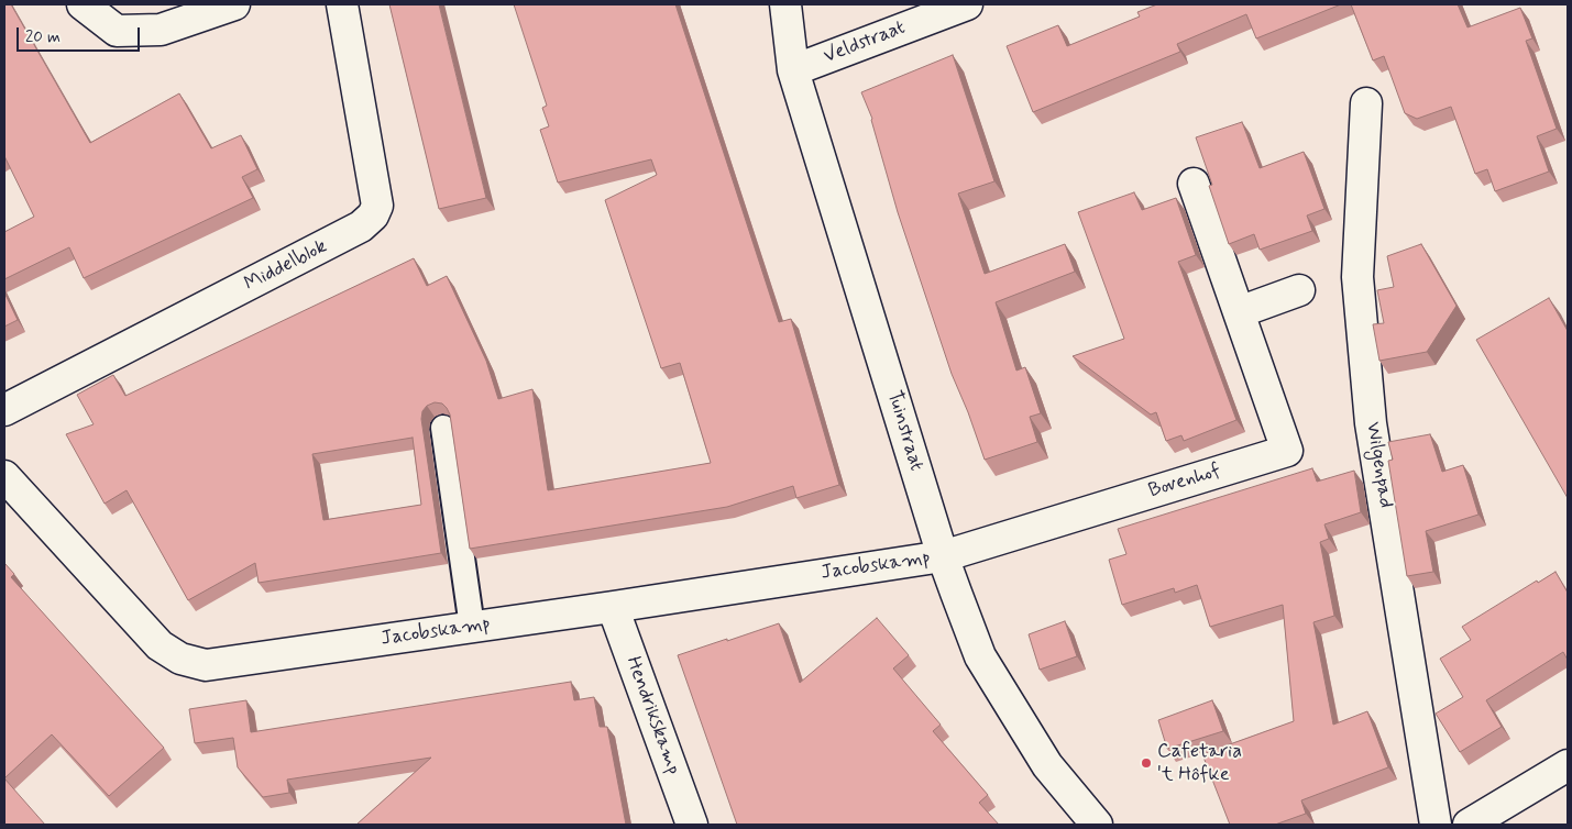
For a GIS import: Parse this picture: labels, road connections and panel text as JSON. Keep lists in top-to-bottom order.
{
  "streets": {
    "street": [
      "Veldstraat",
      "Middelblok",
      "Tuinstraat",
      "Wilgenpad",
      "Bovenhof",
      "Jacobskamp",
      "Hendrikskamp"
    ]
  },
  "crossings": [
    ["Veldstraat", "Tuinstraat"],
    ["Tuinstraat", "Bovenhof"],
    ["Tuinstraat", "Jacobskamp"],
    ["Bovenhof", "Jacobskamp"],
    ["Jacobskamp", "Hendrikskamp"]
  ],
  "places": ["Cafetaria 't Hôfke"],
  "scale_bar": "20 m"
}
